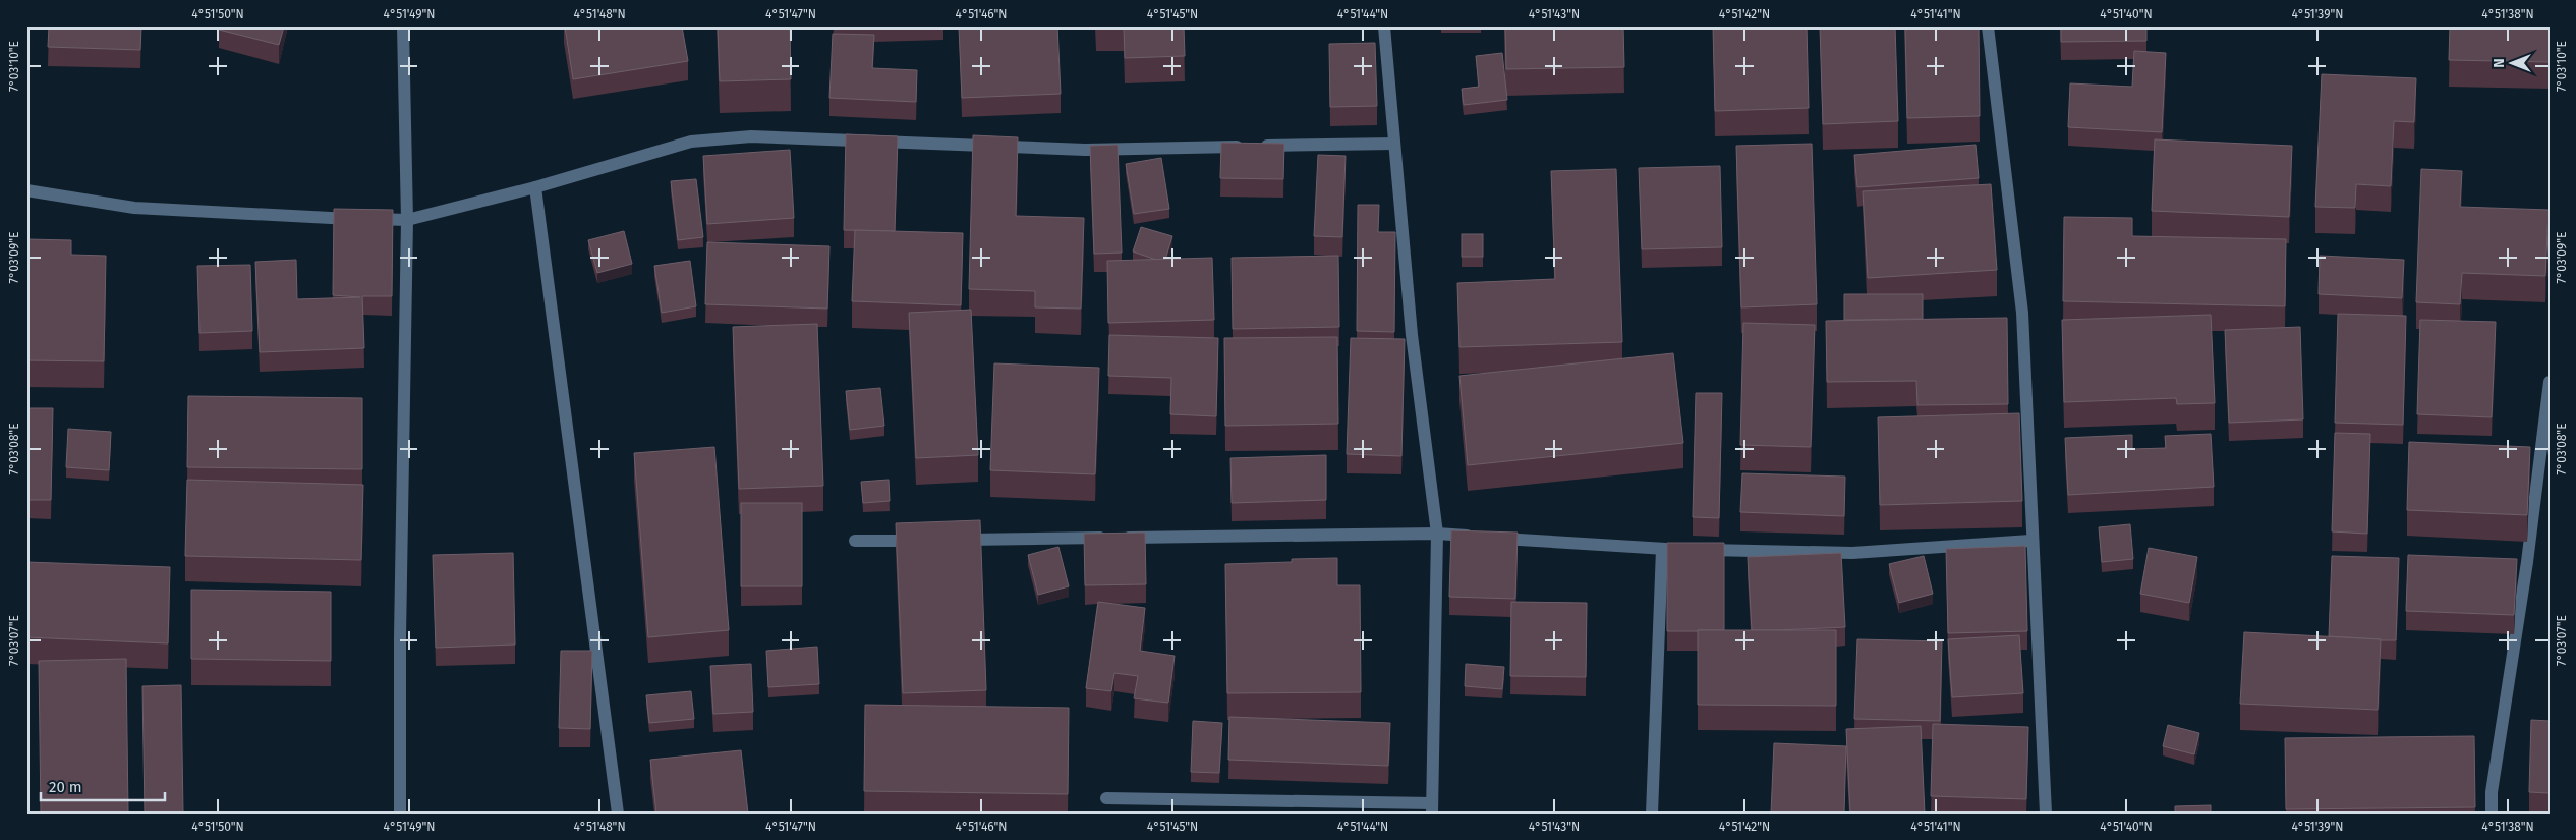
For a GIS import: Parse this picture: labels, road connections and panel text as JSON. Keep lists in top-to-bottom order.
{
  "scale_bar": "20 m",
  "north": "left",
  "coordinates": [
    "4°51'50\"N",
    "4°51'49\"N",
    "4°51'48\"N",
    "4°51'47\"N",
    "4°51'46\"N",
    "4°51'45\"N",
    "4°51'44\"N",
    "4°51'43\"N",
    "4°51'42\"N",
    "4°51'41\"N",
    "4°51'40\"N",
    "4°51'39\"N",
    "4°51'38\"N",
    "7°03'10\"E",
    "7°03'09\"E",
    "7°03'08\"E",
    "7°03'07\"E"
  ]
}
